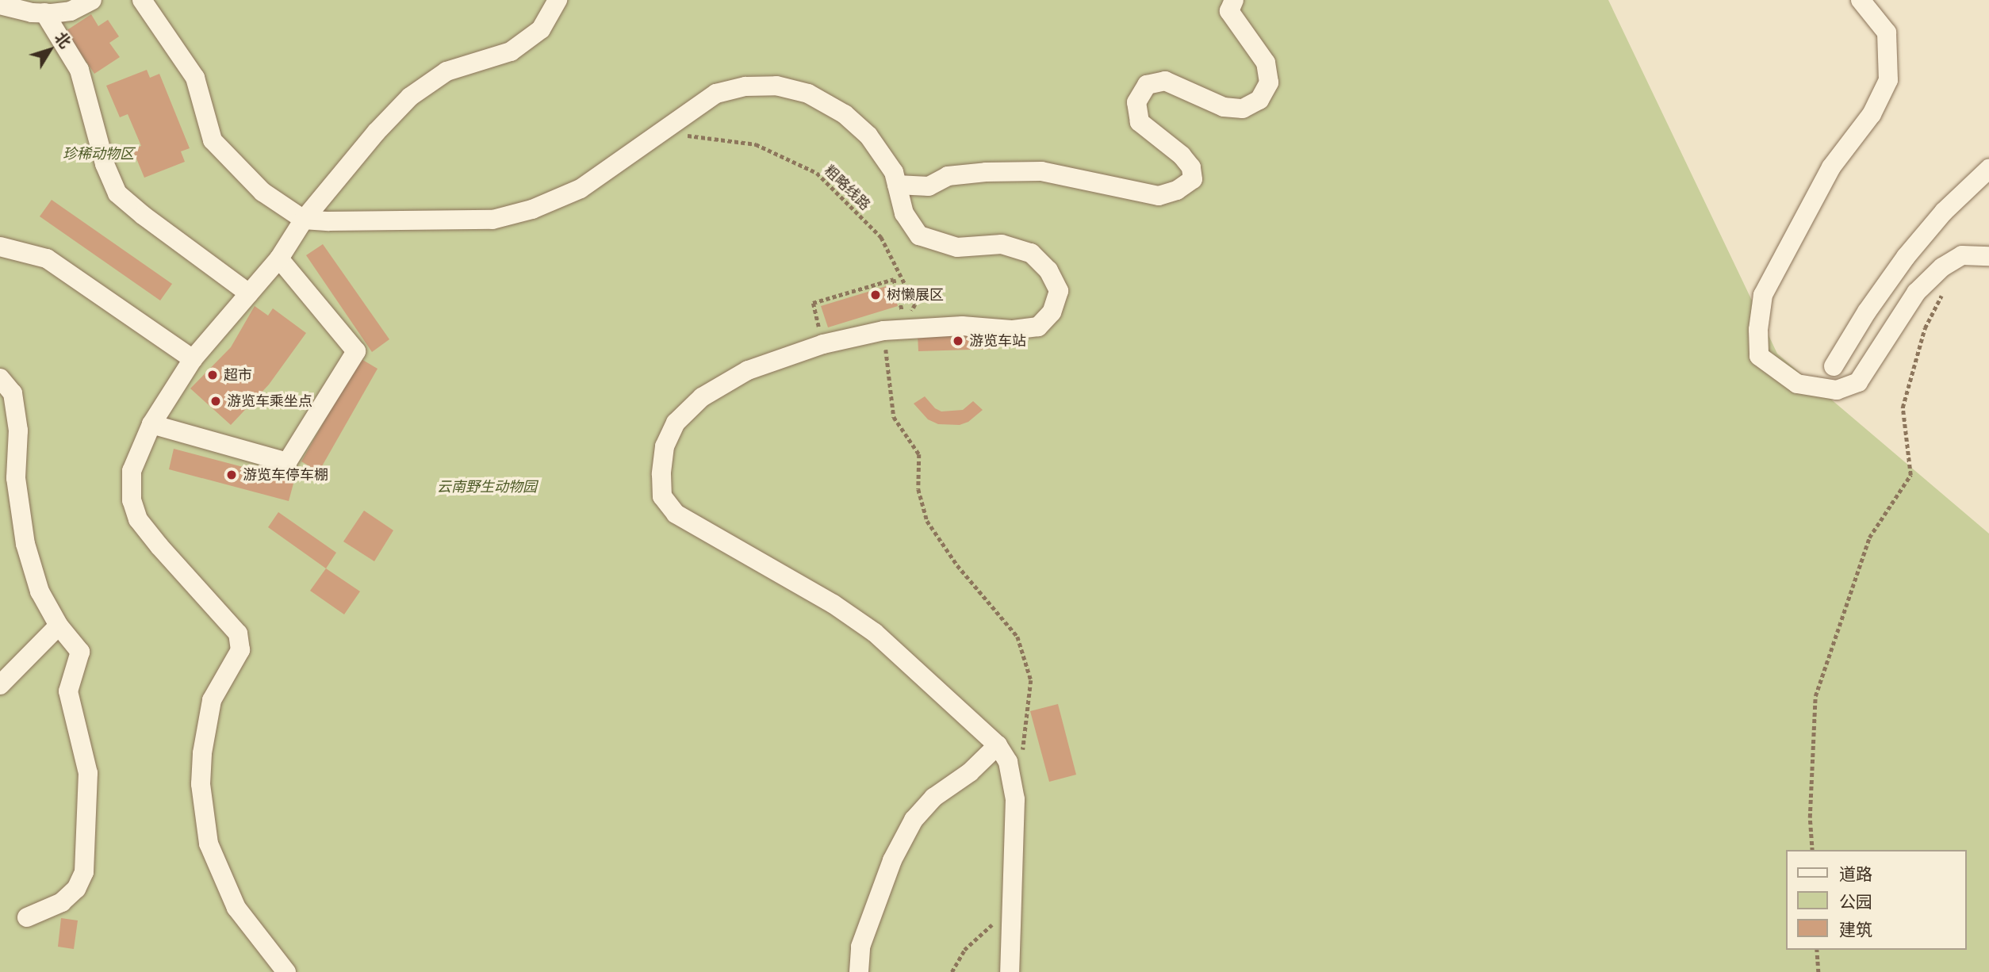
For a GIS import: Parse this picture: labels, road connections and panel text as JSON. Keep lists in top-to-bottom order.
{
  "streets": {
    "path": ["粗略线路"]
  },
  "parks": ["珍稀动物区", "云南野生动物园"],
  "places": [
    "树懒展区",
    "游览车站",
    "超市",
    "游览车乘坐点",
    "游览车停车棚"
  ],
  "legend": ["道路", "公园", "建筑"],
  "north": "top right"
}
